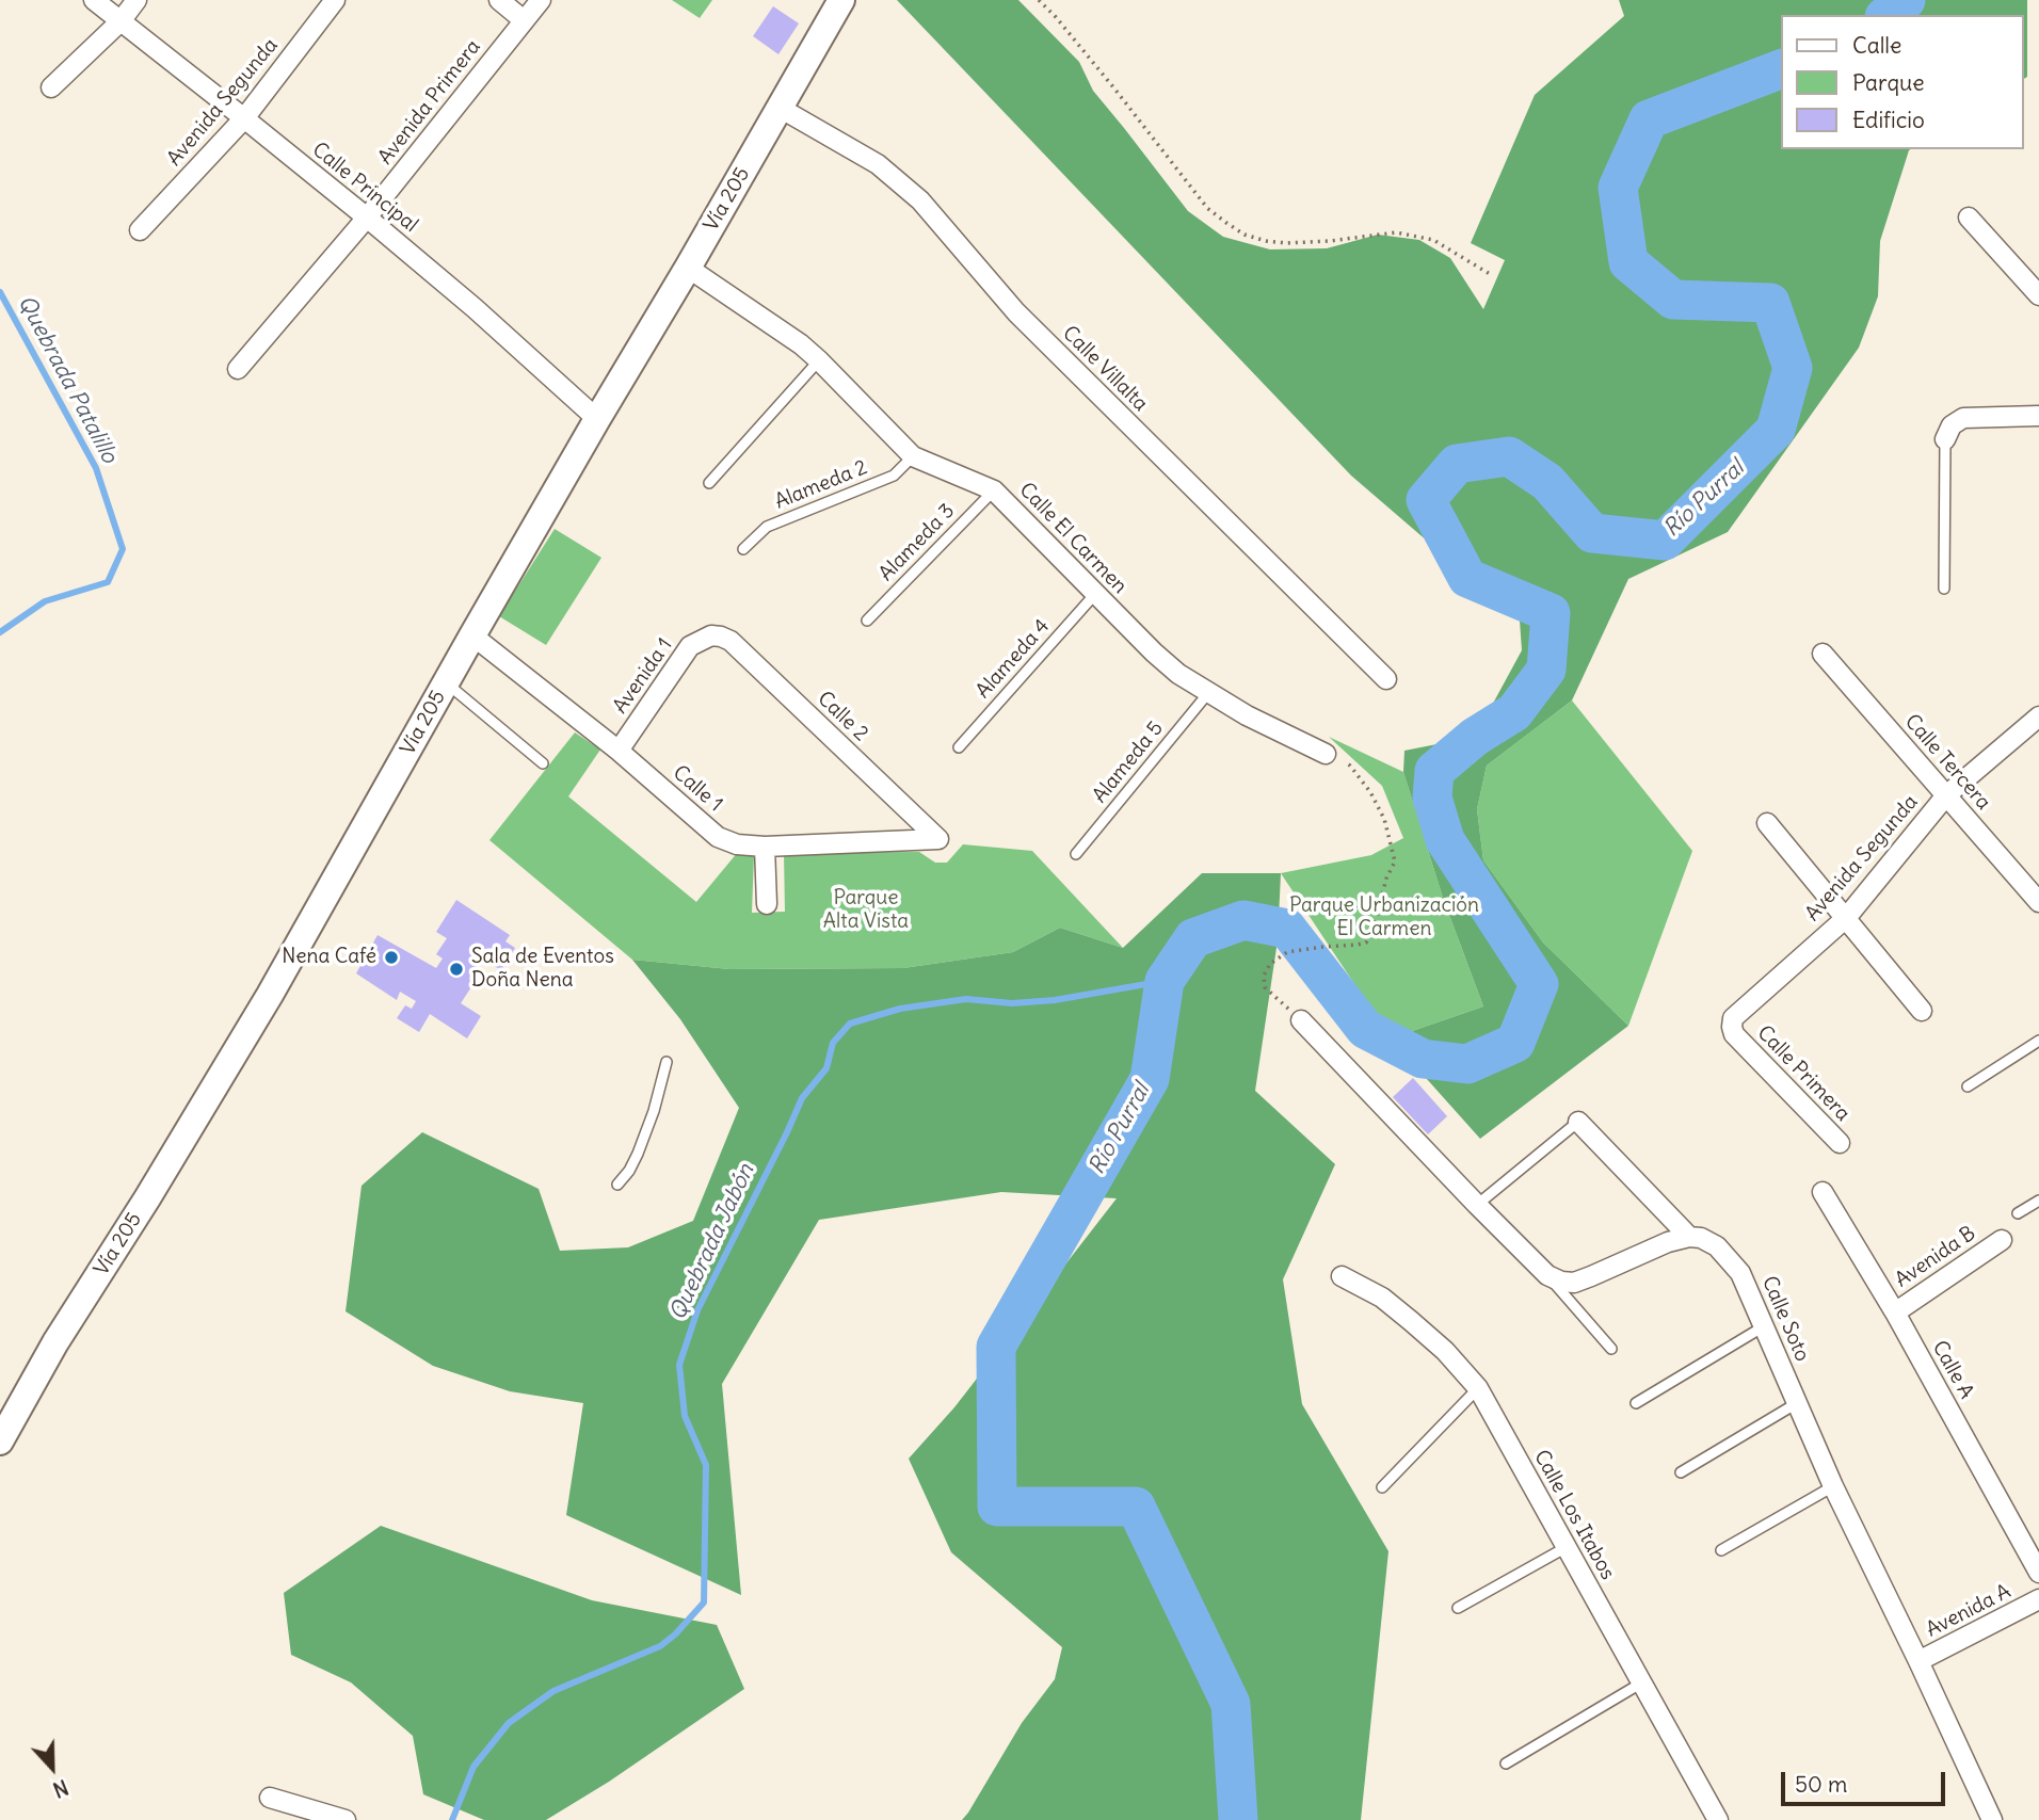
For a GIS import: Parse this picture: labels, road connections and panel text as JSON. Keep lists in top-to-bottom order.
{
  "streets": {
    "main road": ["Vía 205"],
    "street": [
      "Avenida Segunda",
      "Avenida Primera",
      "Calle Principal",
      "Calle Villalta",
      "Calle El Carmen",
      "Avenida 1",
      "Calle 2",
      "Calle Tercera",
      "Calle 1",
      "Calle Primera",
      "Avenida B",
      "Calle Soto",
      "Calle A",
      "Calle Los Itabos",
      "Avenida A"
    ],
    "lane": [
      "Alameda 2",
      "Alameda 3",
      "Alameda 4",
      "Alameda 5"
    ]
  },
  "crossings": [
    ["Avenida Segunda", "Calle Principal"],
    ["Avenida Segunda", "Calle Tercera"],
    ["Avenida Segunda", "Calle Primera"],
    ["Avenida Primera", "Calle Principal"],
    ["Calle Principal", "Vía 205"],
    ["Vía 205", "Calle Villalta"],
    ["Vía 205", "Calle El Carmen"],
    ["Vía 205", "Calle 1"],
    ["Alameda 2", "Calle El Carmen"],
    ["Calle El Carmen", "Alameda 3"],
    ["Calle El Carmen", "Alameda 4"],
    ["Calle El Carmen", "Alameda 5"],
    ["Avenida 1", "Calle 2"],
    ["Avenida 1", "Calle 1"],
    ["Calle 2", "Calle 1"],
    ["Avenida B", "Calle A"],
    ["Calle Soto", "Avenida A"]
  ],
  "water": ["Quebrada Patalillo", "Río Purral", "Quebrada Jabón"],
  "parks": ["Parque Alta Vista", "Parque Urbanización El Carmen"],
  "places": ["Nena Café", "Sala de Eventos Doña Nena"],
  "legend": ["Calle", "Parque", "Edificio"],
  "scale_bar": "50 m",
  "north": "bottom"
}
